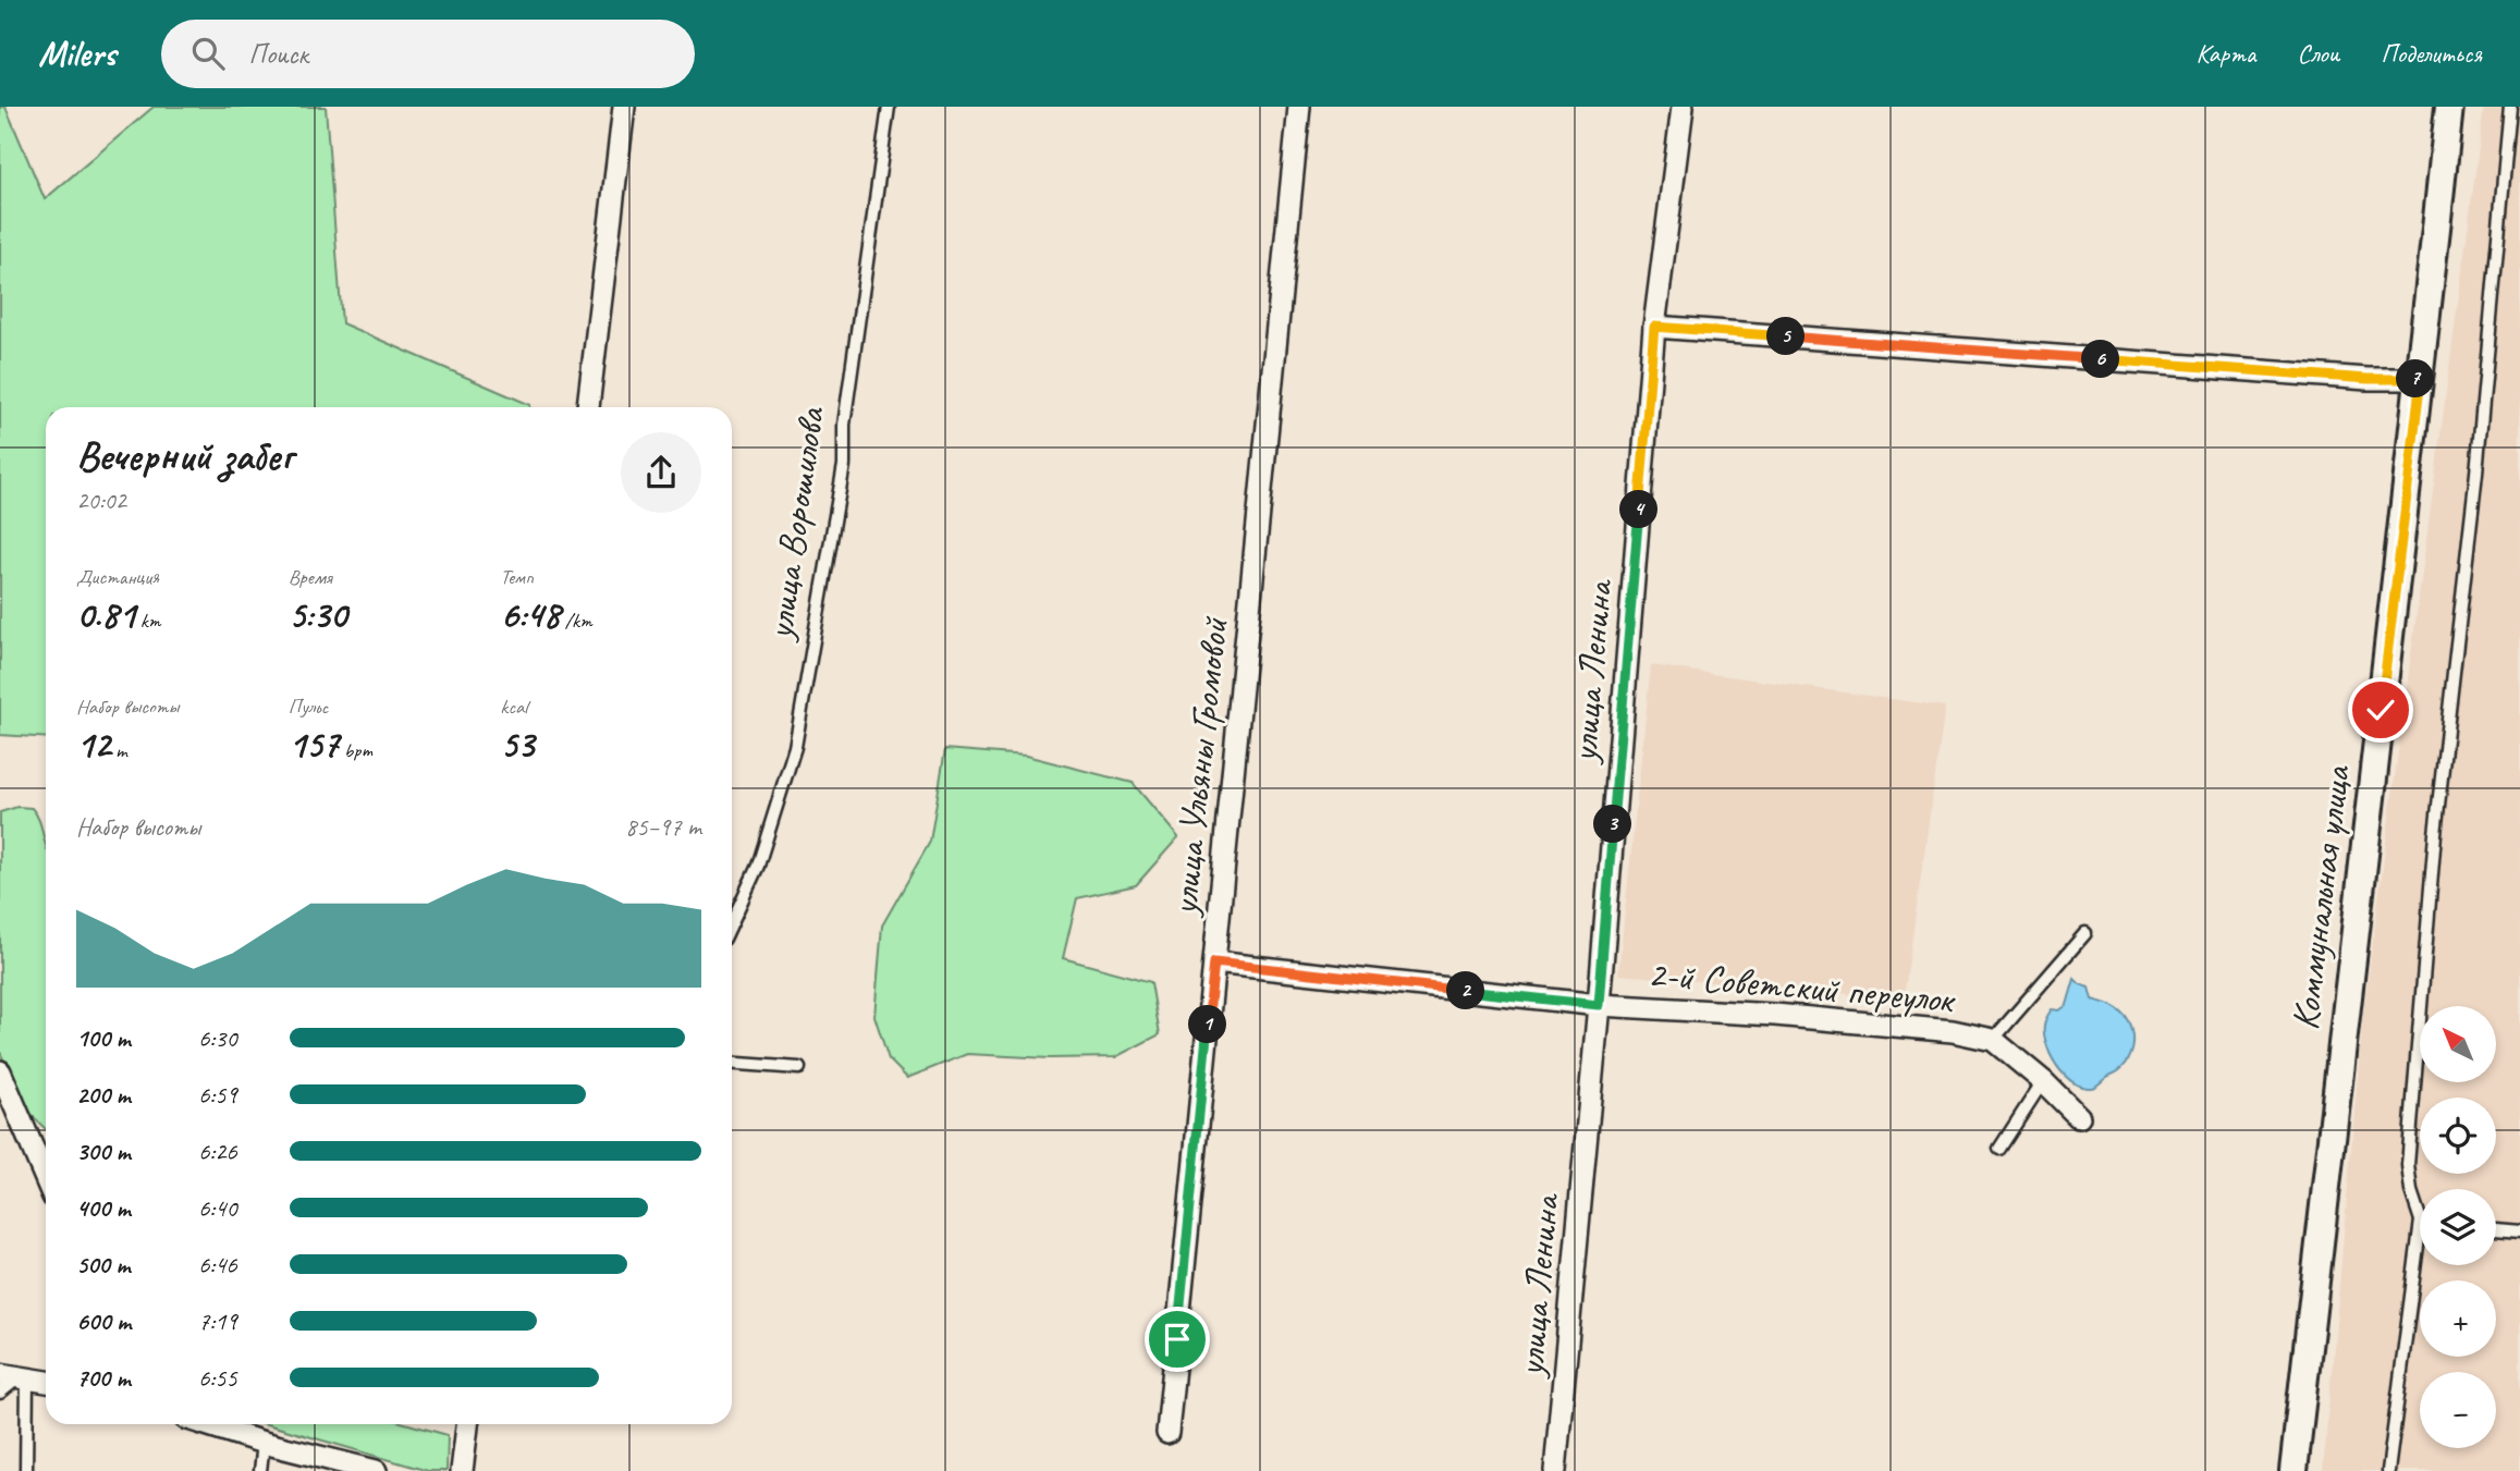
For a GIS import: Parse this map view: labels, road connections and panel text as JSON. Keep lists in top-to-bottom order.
{
  "streets": {
    "street": [
      "улица Ленина",
      "улица Ульяны Громовой",
      "Коммунальная улица",
      "2-й Советский переулок"
    ],
    "lane": ["улица Ворошилова"]
  },
  "crossings": [
    ["улица Ленина", "2-й Советский переулок"],
    ["улица Ульяны Громовой", "2-й Советский переулок"]
  ],
  "north": "top left",
  "page": {
    "header": "Milers",
    "search": "Поиск",
    "nav": ["Карта", "Слои", "Поделиться"],
    "pins": [
      "5",
      "6",
      "7",
      "4",
      "3",
      "2",
      "1"
    ],
    "heading": ["Вечерний забег", "20:02"],
    "stats": [
      ["Дистанция", "0.81 km"],
      ["Время", "5:30"],
      ["Темп", "6:48 /km"],
      ["Набор высоты", "12 m"],
      ["Пульс", "157 bpm"],
      ["kcal", "53"]
    ],
    "chart": ["Набор высоты", "85–97 m"],
    "map_buttons": ["+", "−"],
    "list": [
      {
        "name": "100 m",
        "note": "6:30"
      },
      {
        "name": "200 m",
        "note": "6:59"
      },
      {
        "name": "300 m",
        "note": "6:26"
      },
      {
        "name": "400 m",
        "note": "6:40"
      },
      {
        "name": "500 m",
        "note": "6:46"
      },
      {
        "name": "600 m",
        "note": "7:19"
      },
      {
        "name": "700 m",
        "note": "6:55"
      }
    ]
  }
}
